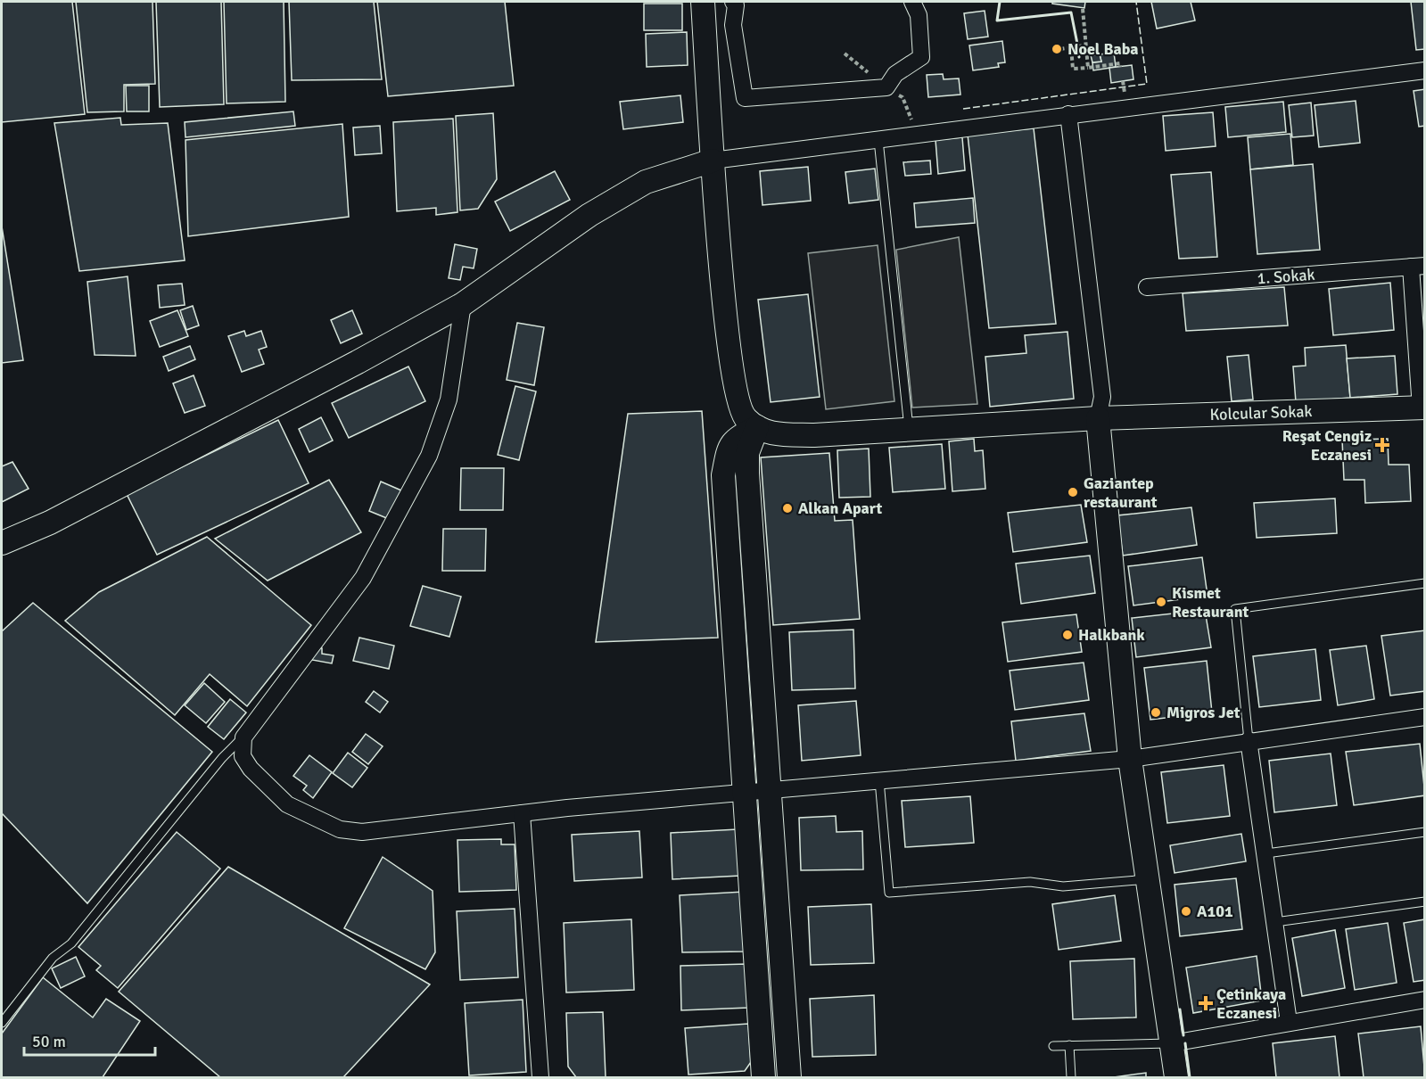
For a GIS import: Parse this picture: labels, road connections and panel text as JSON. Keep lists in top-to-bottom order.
{
  "streets": {
    "street": ["1. Sokak", "Kolcular Sokak"]
  },
  "places": {
    "other": [
      "Noel Baba",
      "Gaziantep restaurant",
      "Alkan Apart",
      "Kismet Restaurant",
      "Halkbank",
      "Migros Jet",
      "A101"
    ],
    "health": ["Reşat Cengiz Eczanesi", "Çetinkaya Eczanesi"]
  },
  "scale_bar": "50 m"
}
